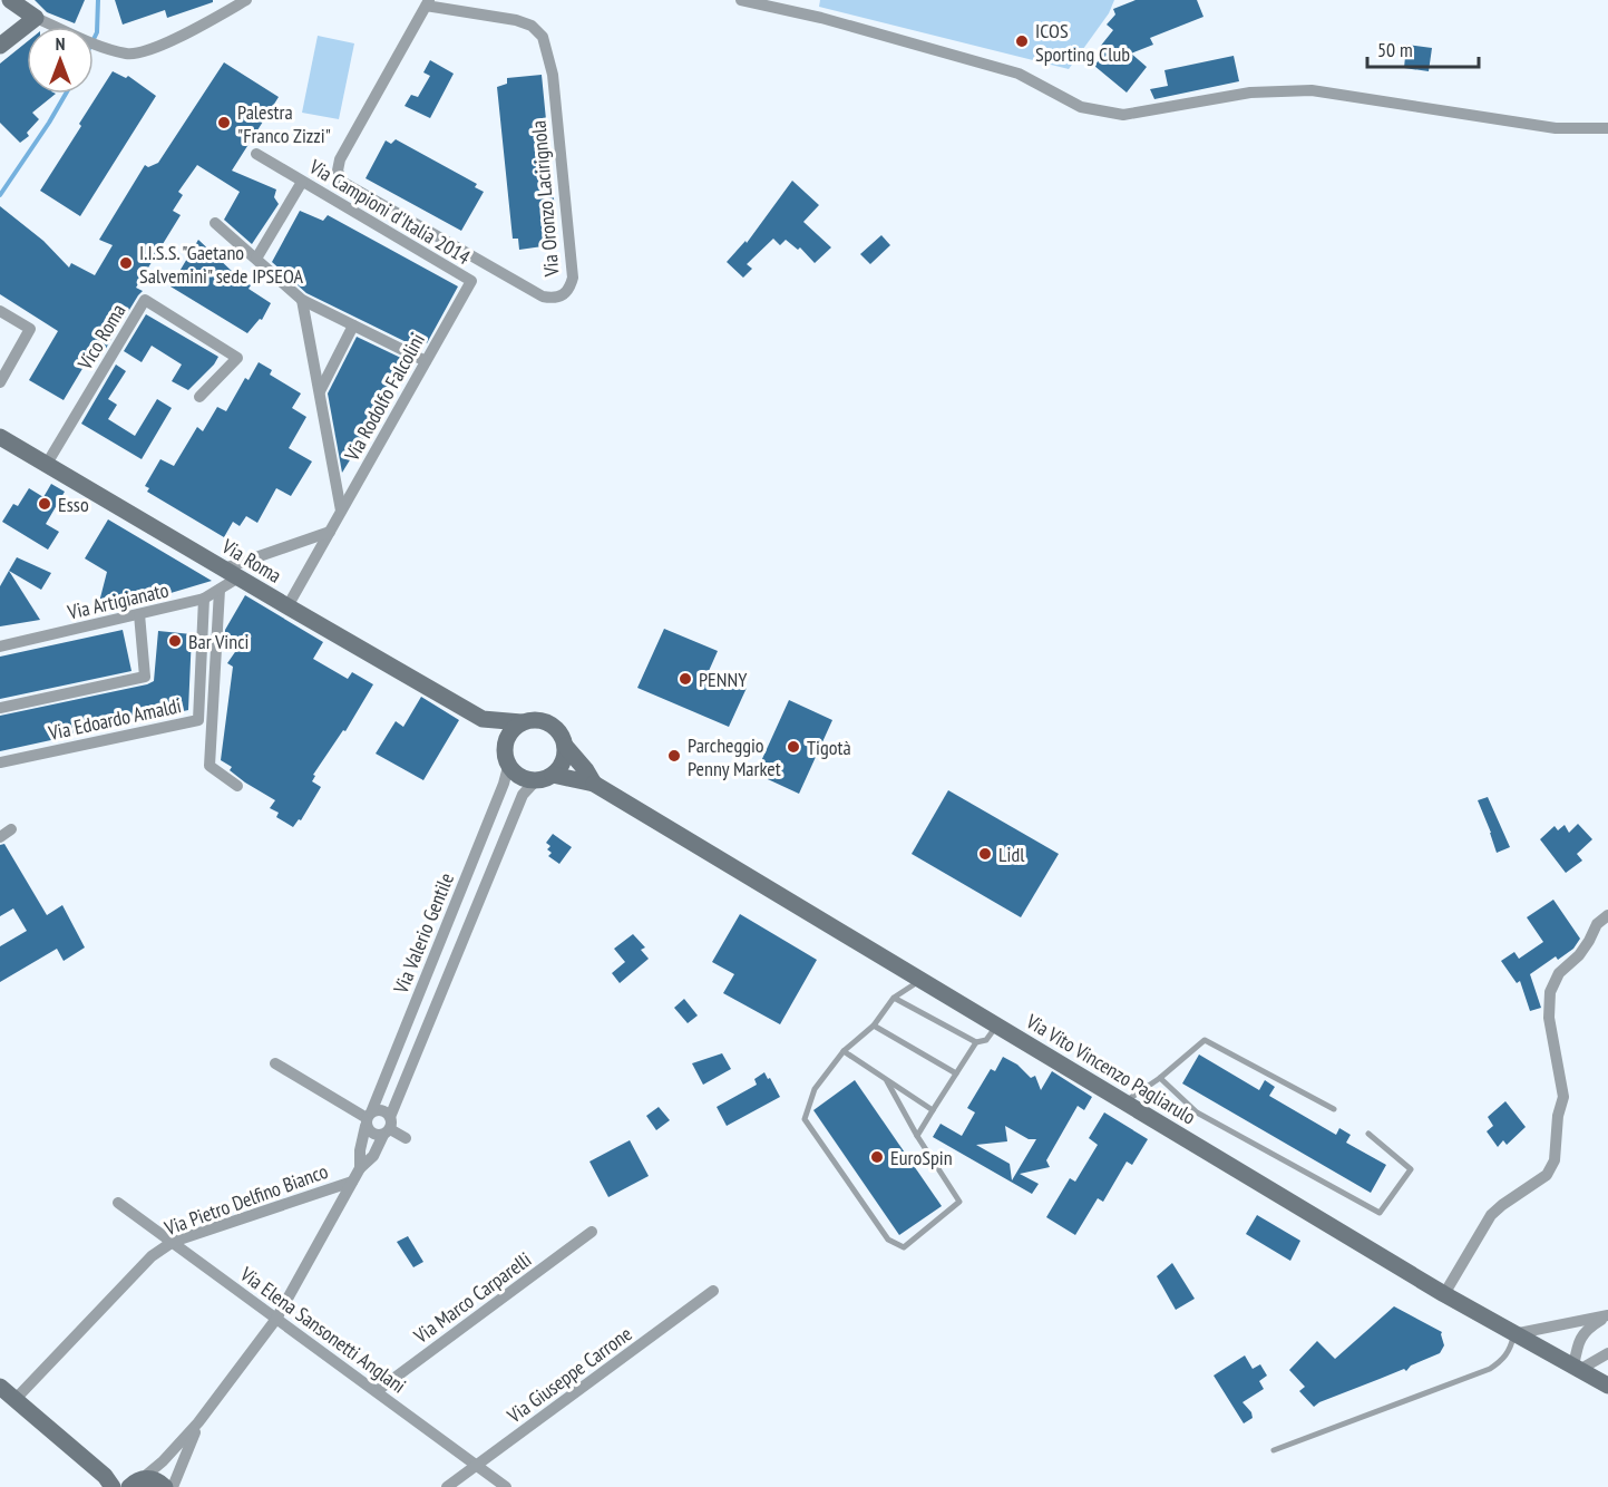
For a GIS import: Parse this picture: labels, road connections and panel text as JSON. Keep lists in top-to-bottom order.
{
  "streets": {
    "street": [
      "Via Oronzo Lacirignola",
      "Via Campioni d'Italia 2014",
      "Vico Roma",
      "Via Rodolfo Falcolini",
      "Via Roma",
      "Via Artigianato",
      "Via Edoardo Amaldi",
      "Via Valerio Gentile",
      "Via Vito Vincenzo Pagliarulo",
      "Via Pietro Delfino Bianco",
      "Via Marco Carparelli",
      "Via Elena Sansonetti Anglani",
      "Via Giuseppe Carrone"
    ]
  },
  "crossings": [
    ["Via Campioni d'Italia 2014", "Via Rodolfo Falcolini"],
    ["Vico Roma", "Via Roma"],
    ["Via Rodolfo Falcolini", "Via Roma"],
    ["Via Roma", "Via Artigianato"],
    ["Via Roma", "Via Valerio Gentile"],
    ["Via Roma", "Via Vito Vincenzo Pagliarulo"],
    ["Via Artigianato", "Via Edoardo Amaldi"],
    ["Via Valerio Gentile", "Via Vito Vincenzo Pagliarulo"],
    ["Via Valerio Gentile", "Via Pietro Delfino Bianco"],
    ["Via Valerio Gentile", "Via Elena Sansonetti Anglani"],
    ["Via Pietro Delfino Bianco", "Via Elena Sansonetti Anglani"],
    ["Via Marco Carparelli", "Via Elena Sansonetti Anglani"],
    ["Via Elena Sansonetti Anglani", "Via Giuseppe Carrone"]
  ],
  "places": [
    "ICOS Sporting Club",
    "Palestra \"Franco Zizzi\"",
    "I.I.S.S. \"Gaetano Salvemini\" sede IPSEOA",
    "Esso",
    "Bar Vinci",
    "PENNY",
    "Tigotà",
    "Parcheggio Penny Market",
    "Lidl",
    "EuroSpin"
  ],
  "scale_bar": "50 m",
  "north": "top"
}
